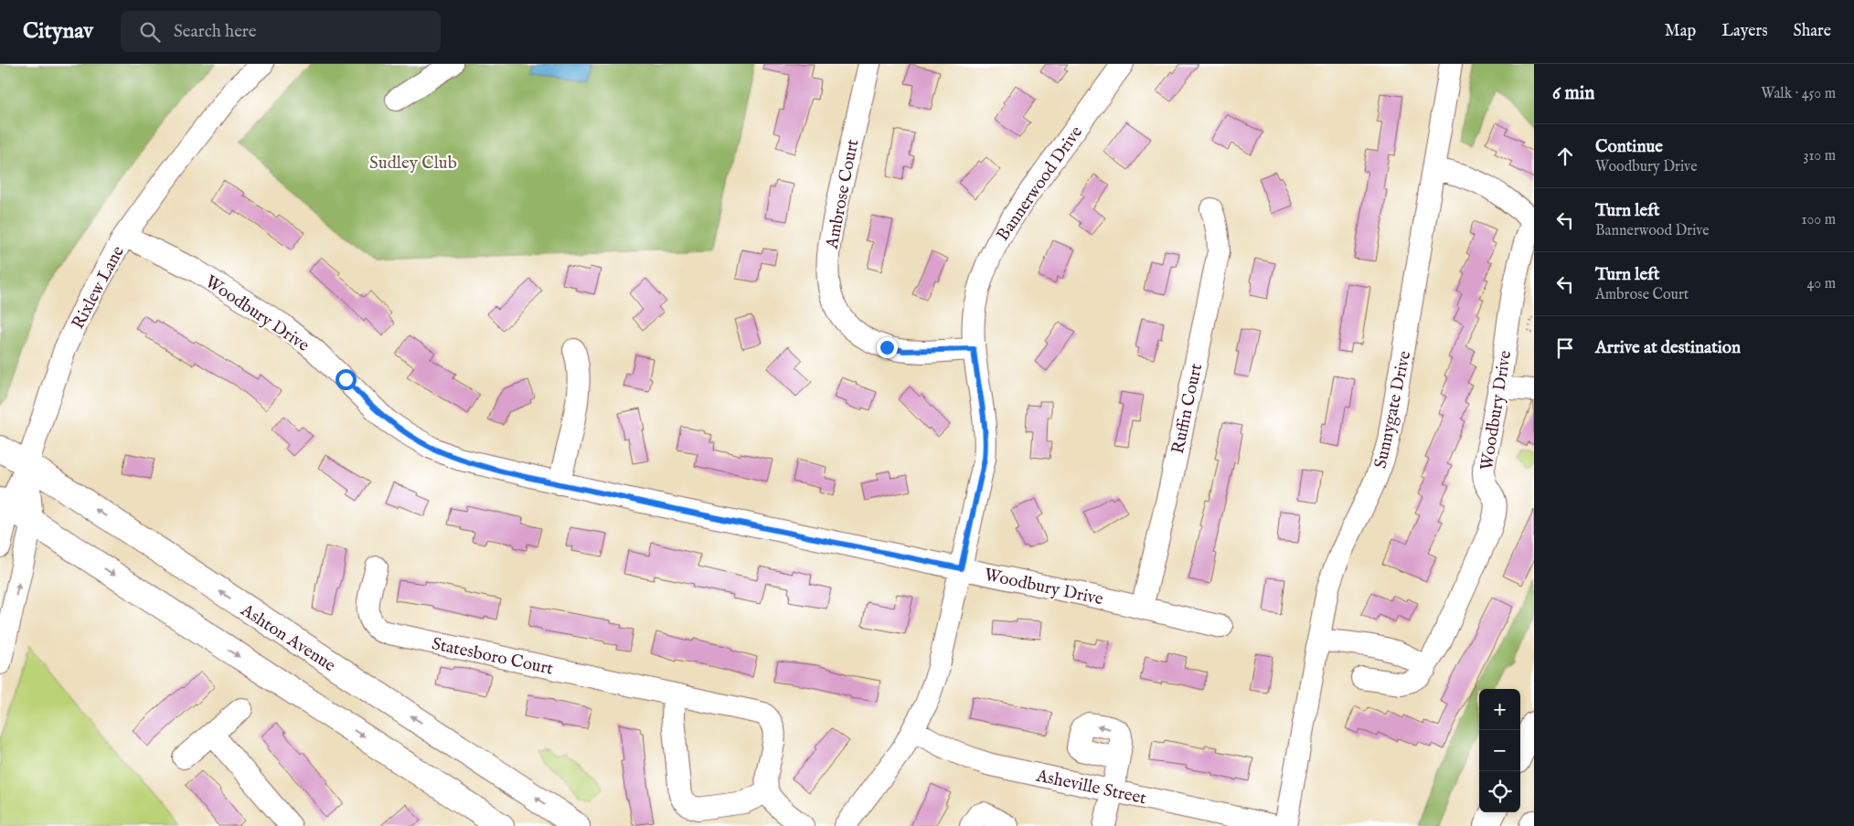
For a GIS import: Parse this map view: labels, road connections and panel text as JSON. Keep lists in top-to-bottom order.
{
  "streets": {
    "main road": ["Ashton Avenue"],
    "street": [
      "Bannerwood Drive",
      "Ambrose Court",
      "Rixlew Lane",
      "Woodbury Drive",
      "Ruffin Court",
      "Sunnygate Drive",
      "Statesboro Court",
      "Asheville Street"
    ]
  },
  "crossings": [
    ["Bannerwood Drive", "Ambrose Court"],
    ["Bannerwood Drive", "Woodbury Drive"],
    ["Bannerwood Drive", "Asheville Street"],
    ["Rixlew Lane", "Woodbury Drive"],
    ["Rixlew Lane", "Ashton Avenue"],
    ["Woodbury Drive", "Ruffin Court"],
    ["Woodbury Drive", "Sunnygate Drive"]
  ],
  "parks": ["Sudley Club"],
  "page": {
    "header": "Citynav",
    "search": "Search here",
    "nav": ["Map", "Layers", "Share"],
    "heading": ["6 min", "Walk · 450 m"],
    "list": [
      ["Continue", "Woodbury Drive", "310 m"],
      ["Turn left", "Bannerwood Drive", "100 m"],
      ["Turn left", "Ambrose Court", "40 m"],
      "Arrive at destination"
    ],
    "map_buttons": ["+", "−"]
  }
}
